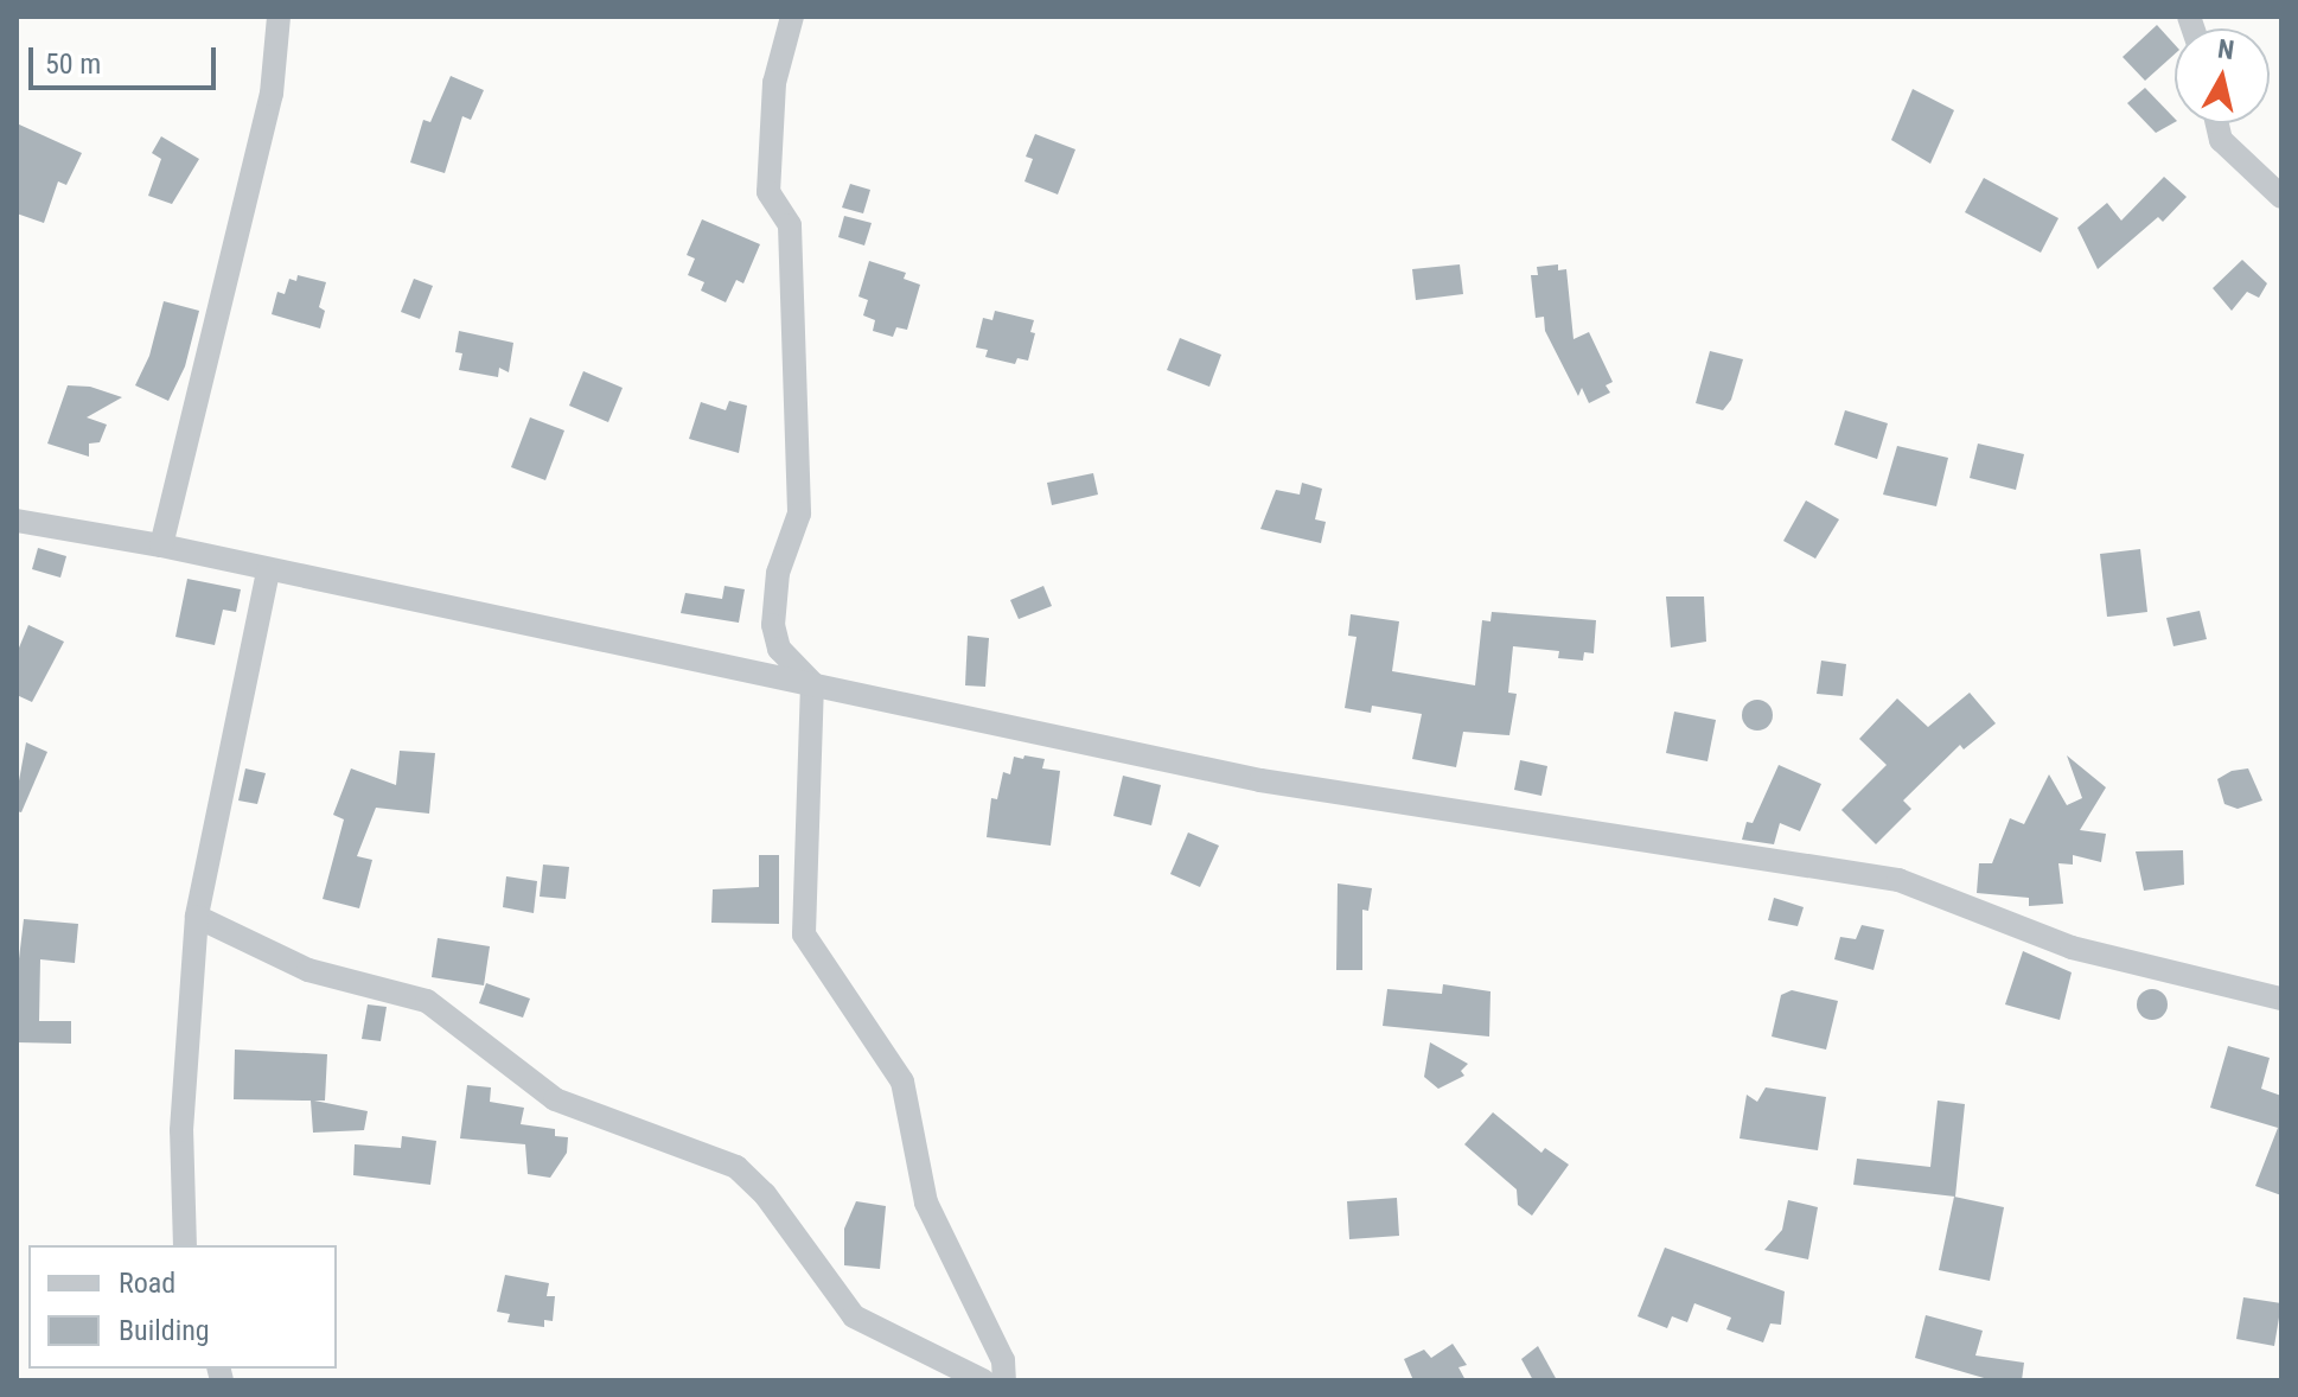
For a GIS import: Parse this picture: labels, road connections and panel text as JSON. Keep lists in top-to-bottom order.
{
  "legend": ["Road", "Building"],
  "scale_bar": "50 m",
  "north": "top"
}
